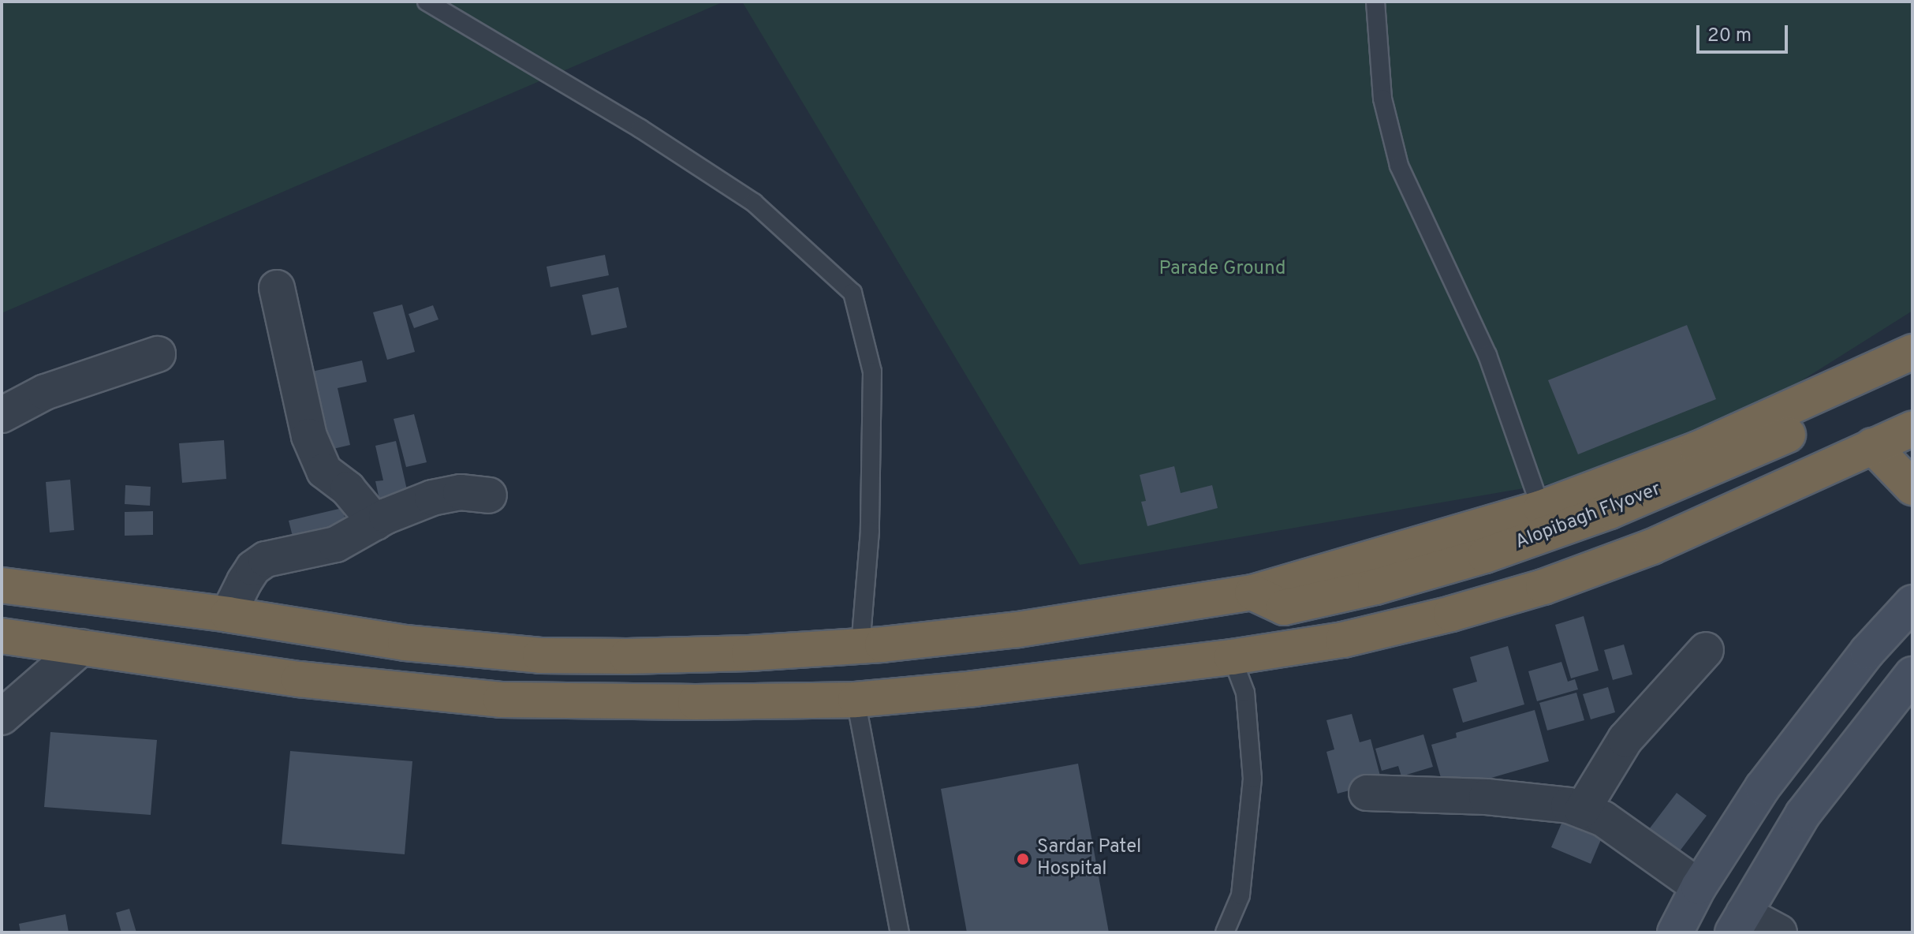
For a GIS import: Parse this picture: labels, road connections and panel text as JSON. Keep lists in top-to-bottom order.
{
  "streets": {
    "highway": ["Alopibagh Flyover"]
  },
  "parks": ["Parade Ground"],
  "places": ["Sardar Patel Hospital"],
  "scale_bar": "20 m"
}
